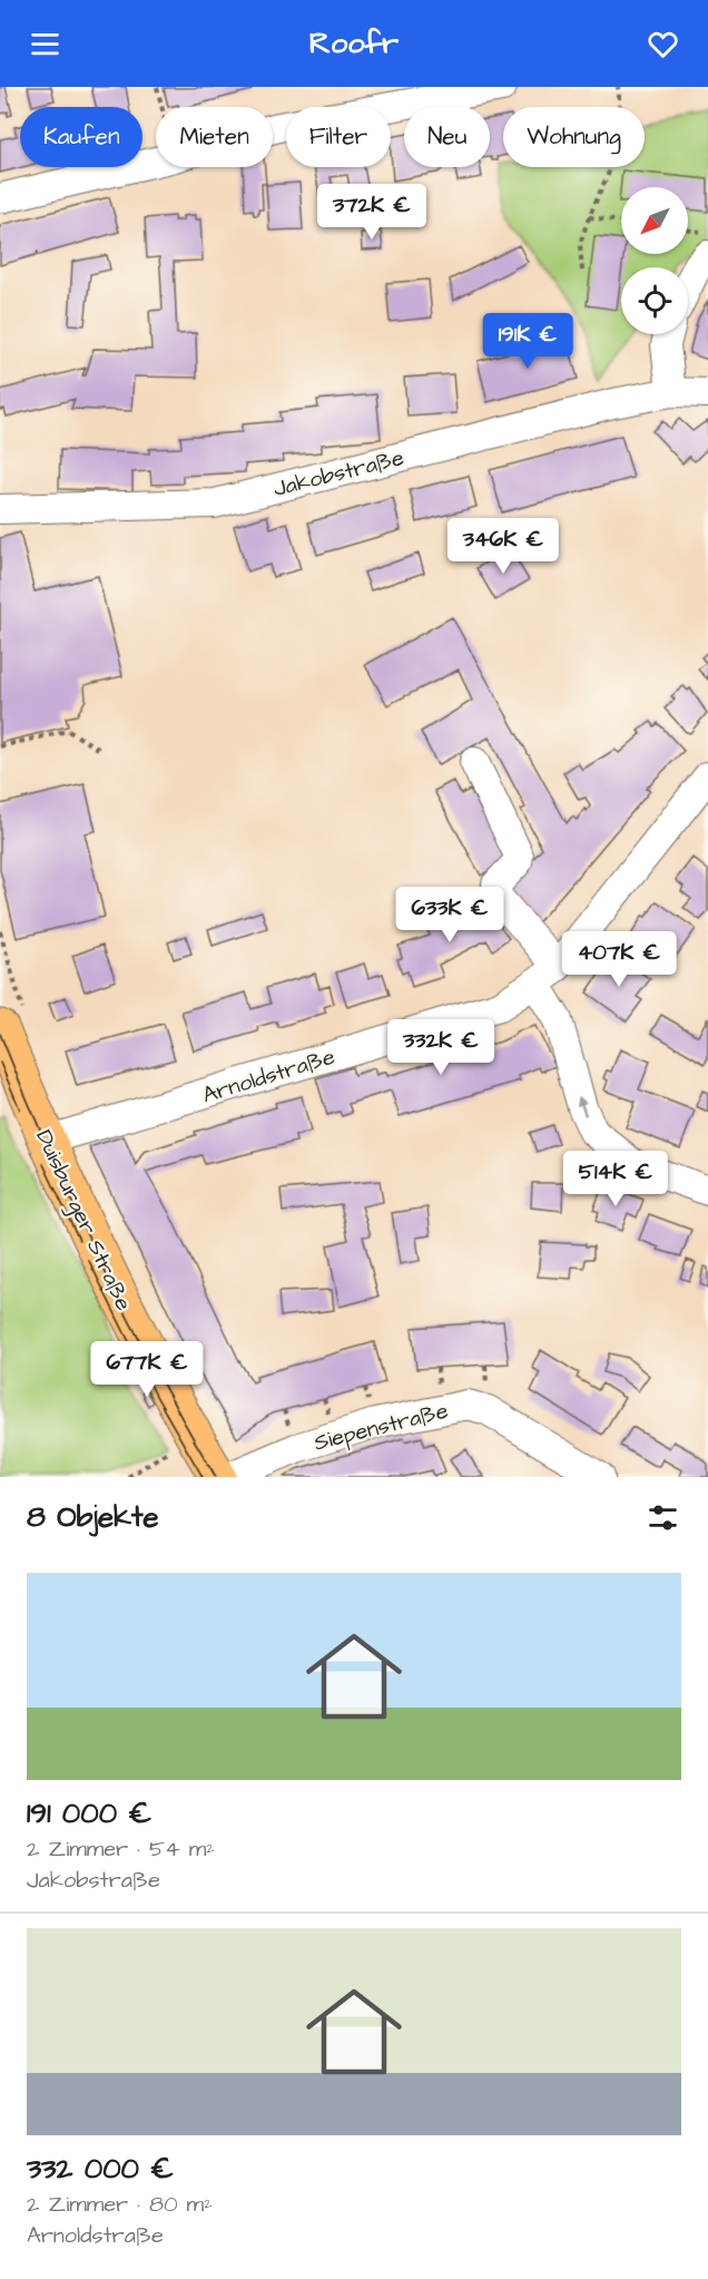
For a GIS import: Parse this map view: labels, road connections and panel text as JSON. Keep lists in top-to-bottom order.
{
  "streets": {
    "main road": ["Duisburger Straße"],
    "street": ["Jakobstraße", "Arnoldstraße", "Siepenstraße"]
  },
  "crossings": [
    ["Arnoldstraße", "Duisburger Straße"]
  ],
  "north": "bottom left",
  "page": {
    "header": "Roofr",
    "chip": [
      "Kaufen",
      "Mieten",
      "Filter",
      "Neu",
      "Wohnung"
    ],
    "price": [
      "372K €",
      "191K €",
      "346K €",
      "633K €",
      "407K €",
      "332K €",
      "514K €",
      "677K €"
    ],
    "heading": "8 Objekte",
    "list": [
      {
        "name": "191 000 €",
        "note": "2 Zimmer · 54 m² · Jakobstraße"
      },
      {
        "name": "332 000 €",
        "note": "2 Zimmer · 80 m² · Arnoldstraße"
      }
    ]
  }
}
